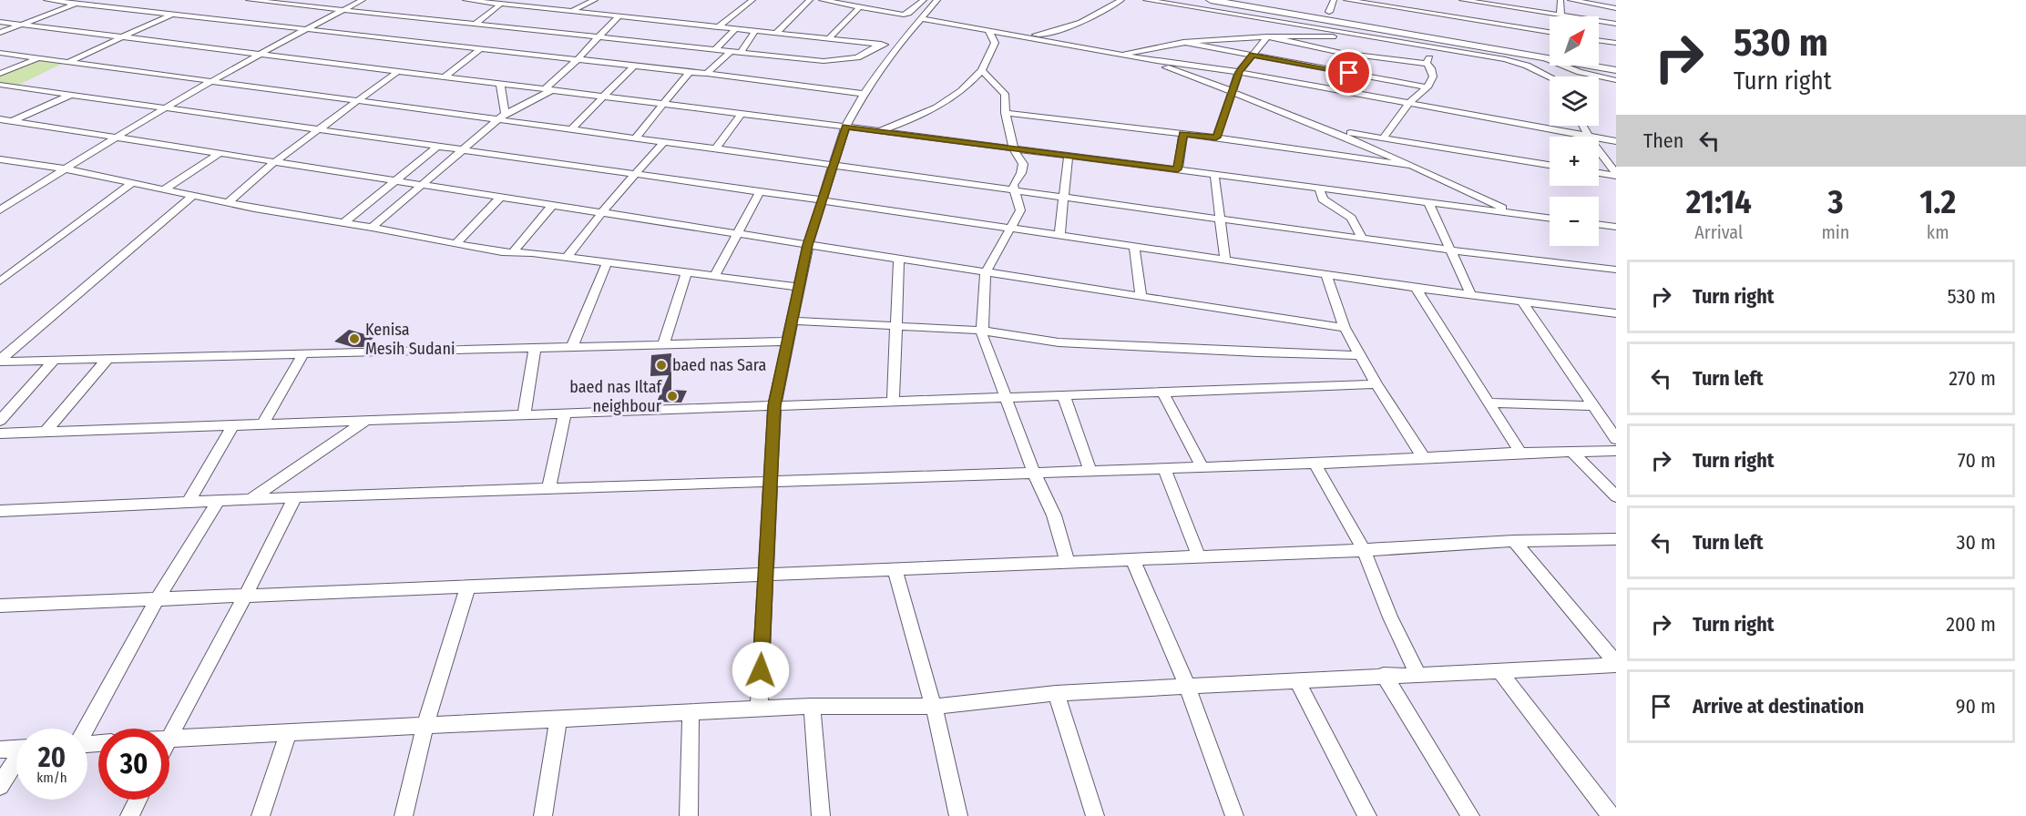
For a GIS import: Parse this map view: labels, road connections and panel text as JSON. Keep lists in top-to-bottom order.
{
  "places": ["Kenisa Mesih Sudani", "baed nas Sara", "baed nas Iltaf neighbour"],
  "north": "top right",
  "page": {
    "turn": ["530 m", "Turn right"],
    "map_buttons": ["+", "−"],
    "then": "Then",
    "eta": [
      "21:14",
      "Arrival",
      "3",
      "min",
      "1.2",
      "km"
    ],
    "list": [
      {
        "name": "Turn right",
        "value": "530 m"
      },
      {
        "name": "Turn left",
        "value": "270 m"
      },
      {
        "name": "Turn right",
        "value": "70 m"
      },
      {
        "name": "Turn left",
        "value": "30 m"
      },
      {
        "name": "Turn right",
        "value": "200 m"
      },
      {
        "name": "Arrive at destination",
        "value": "90 m"
      }
    ],
    "speed": "20 km/h",
    "limit": "30"
  }
}
